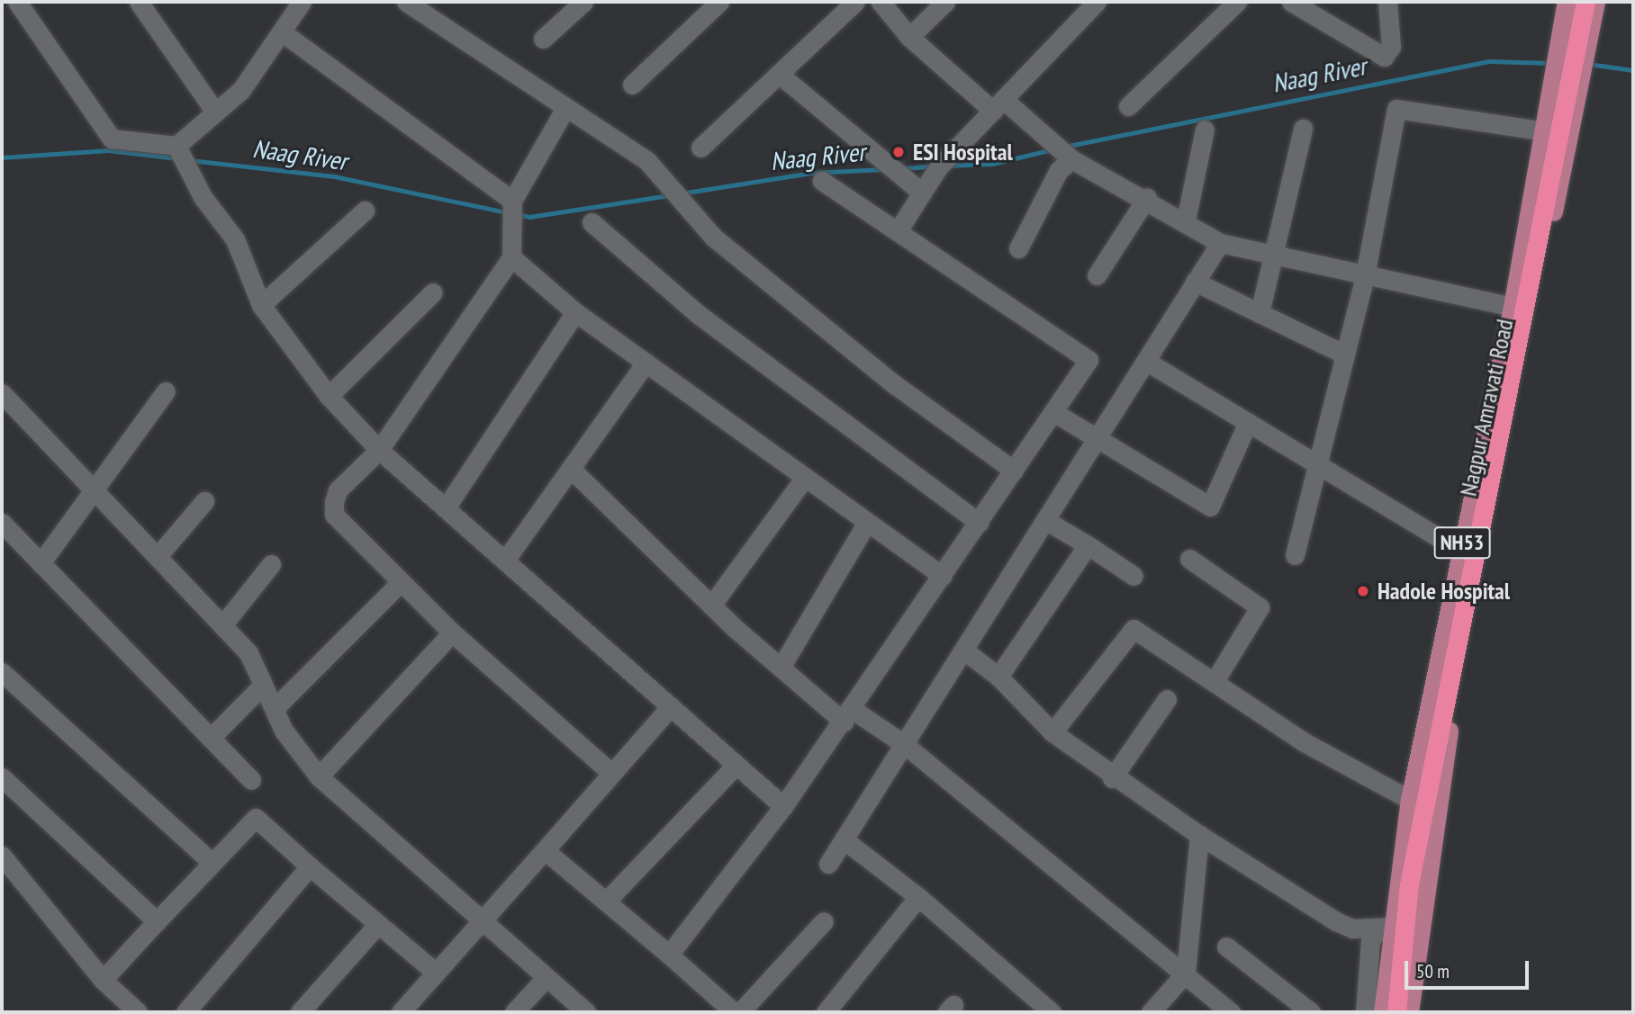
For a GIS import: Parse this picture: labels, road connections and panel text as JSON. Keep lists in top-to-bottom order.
{
  "streets": {
    "main road": ["Nagpur Amravati Road", "NH53"]
  },
  "water": ["Naag River"],
  "places": ["ESI Hospital", "Hadole Hospital"],
  "scale_bar": "50 m"
}
